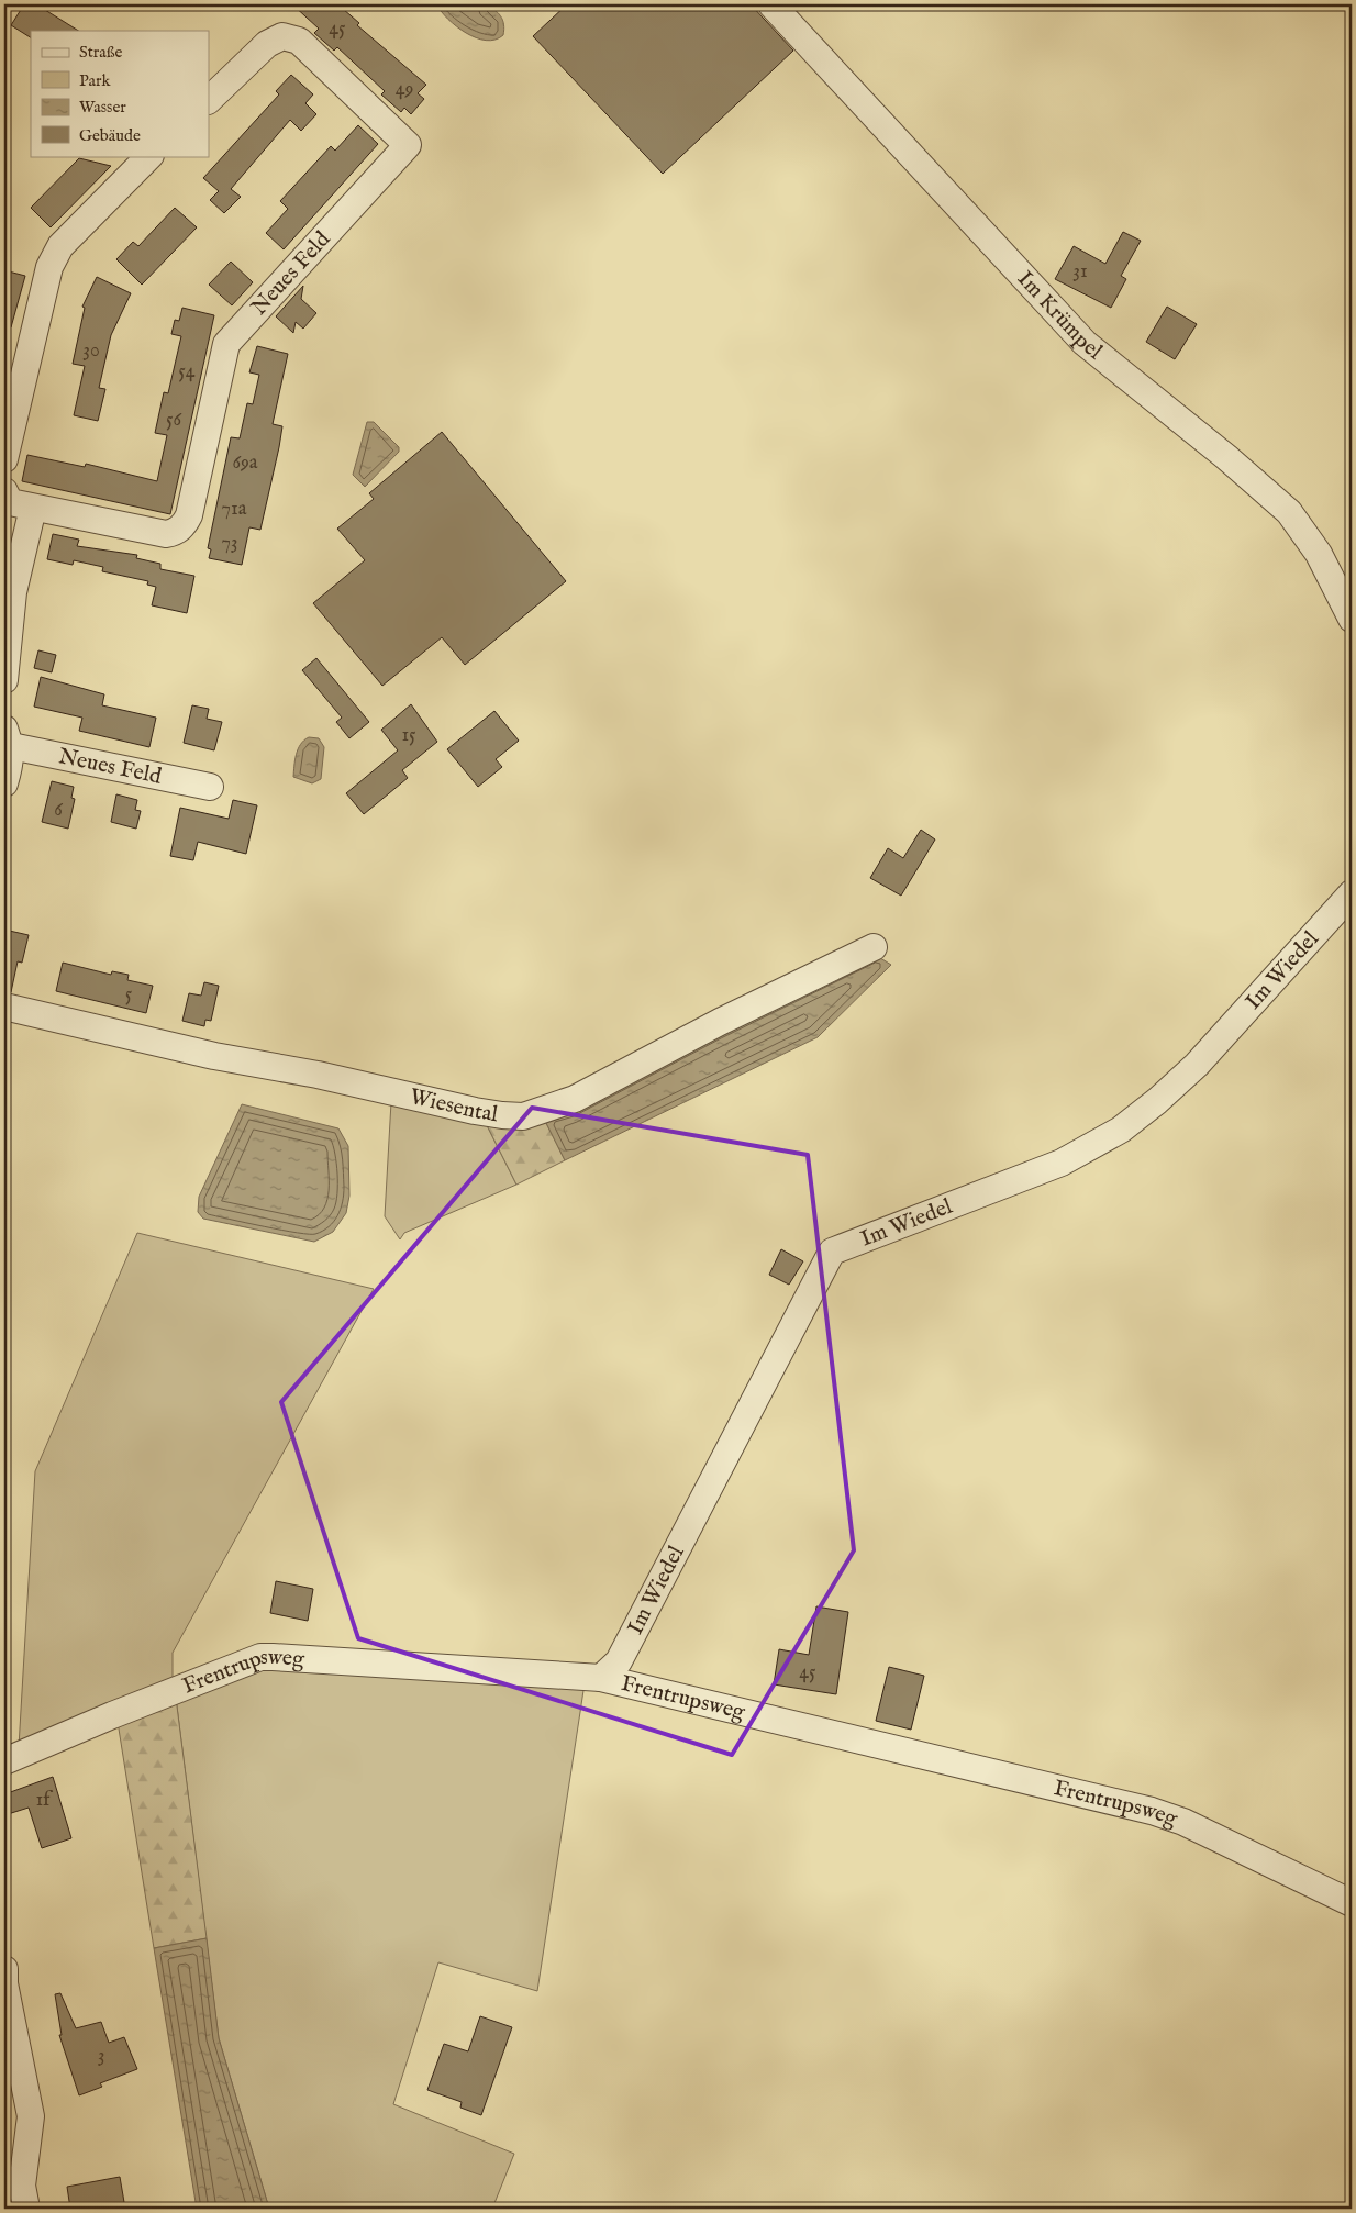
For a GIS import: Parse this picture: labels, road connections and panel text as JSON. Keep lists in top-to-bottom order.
{
  "streets": {
    "street": [
      "Neues Feld",
      "Im Krümpel",
      "Im Wiedel",
      "Wiesental",
      "Frentrupsweg"
    ]
  },
  "crossings": [
    ["Im Wiedel", "Frentrupsweg"]
  ],
  "house_numbers": [
    "45",
    "49",
    "31",
    "30",
    "54",
    "56",
    "69a",
    "71a",
    "73",
    "15",
    "6",
    "5",
    "45",
    "1f",
    "3"
  ],
  "legend": [
    "Straße",
    "Park",
    "Wasser",
    "Gebäude"
  ]
}
